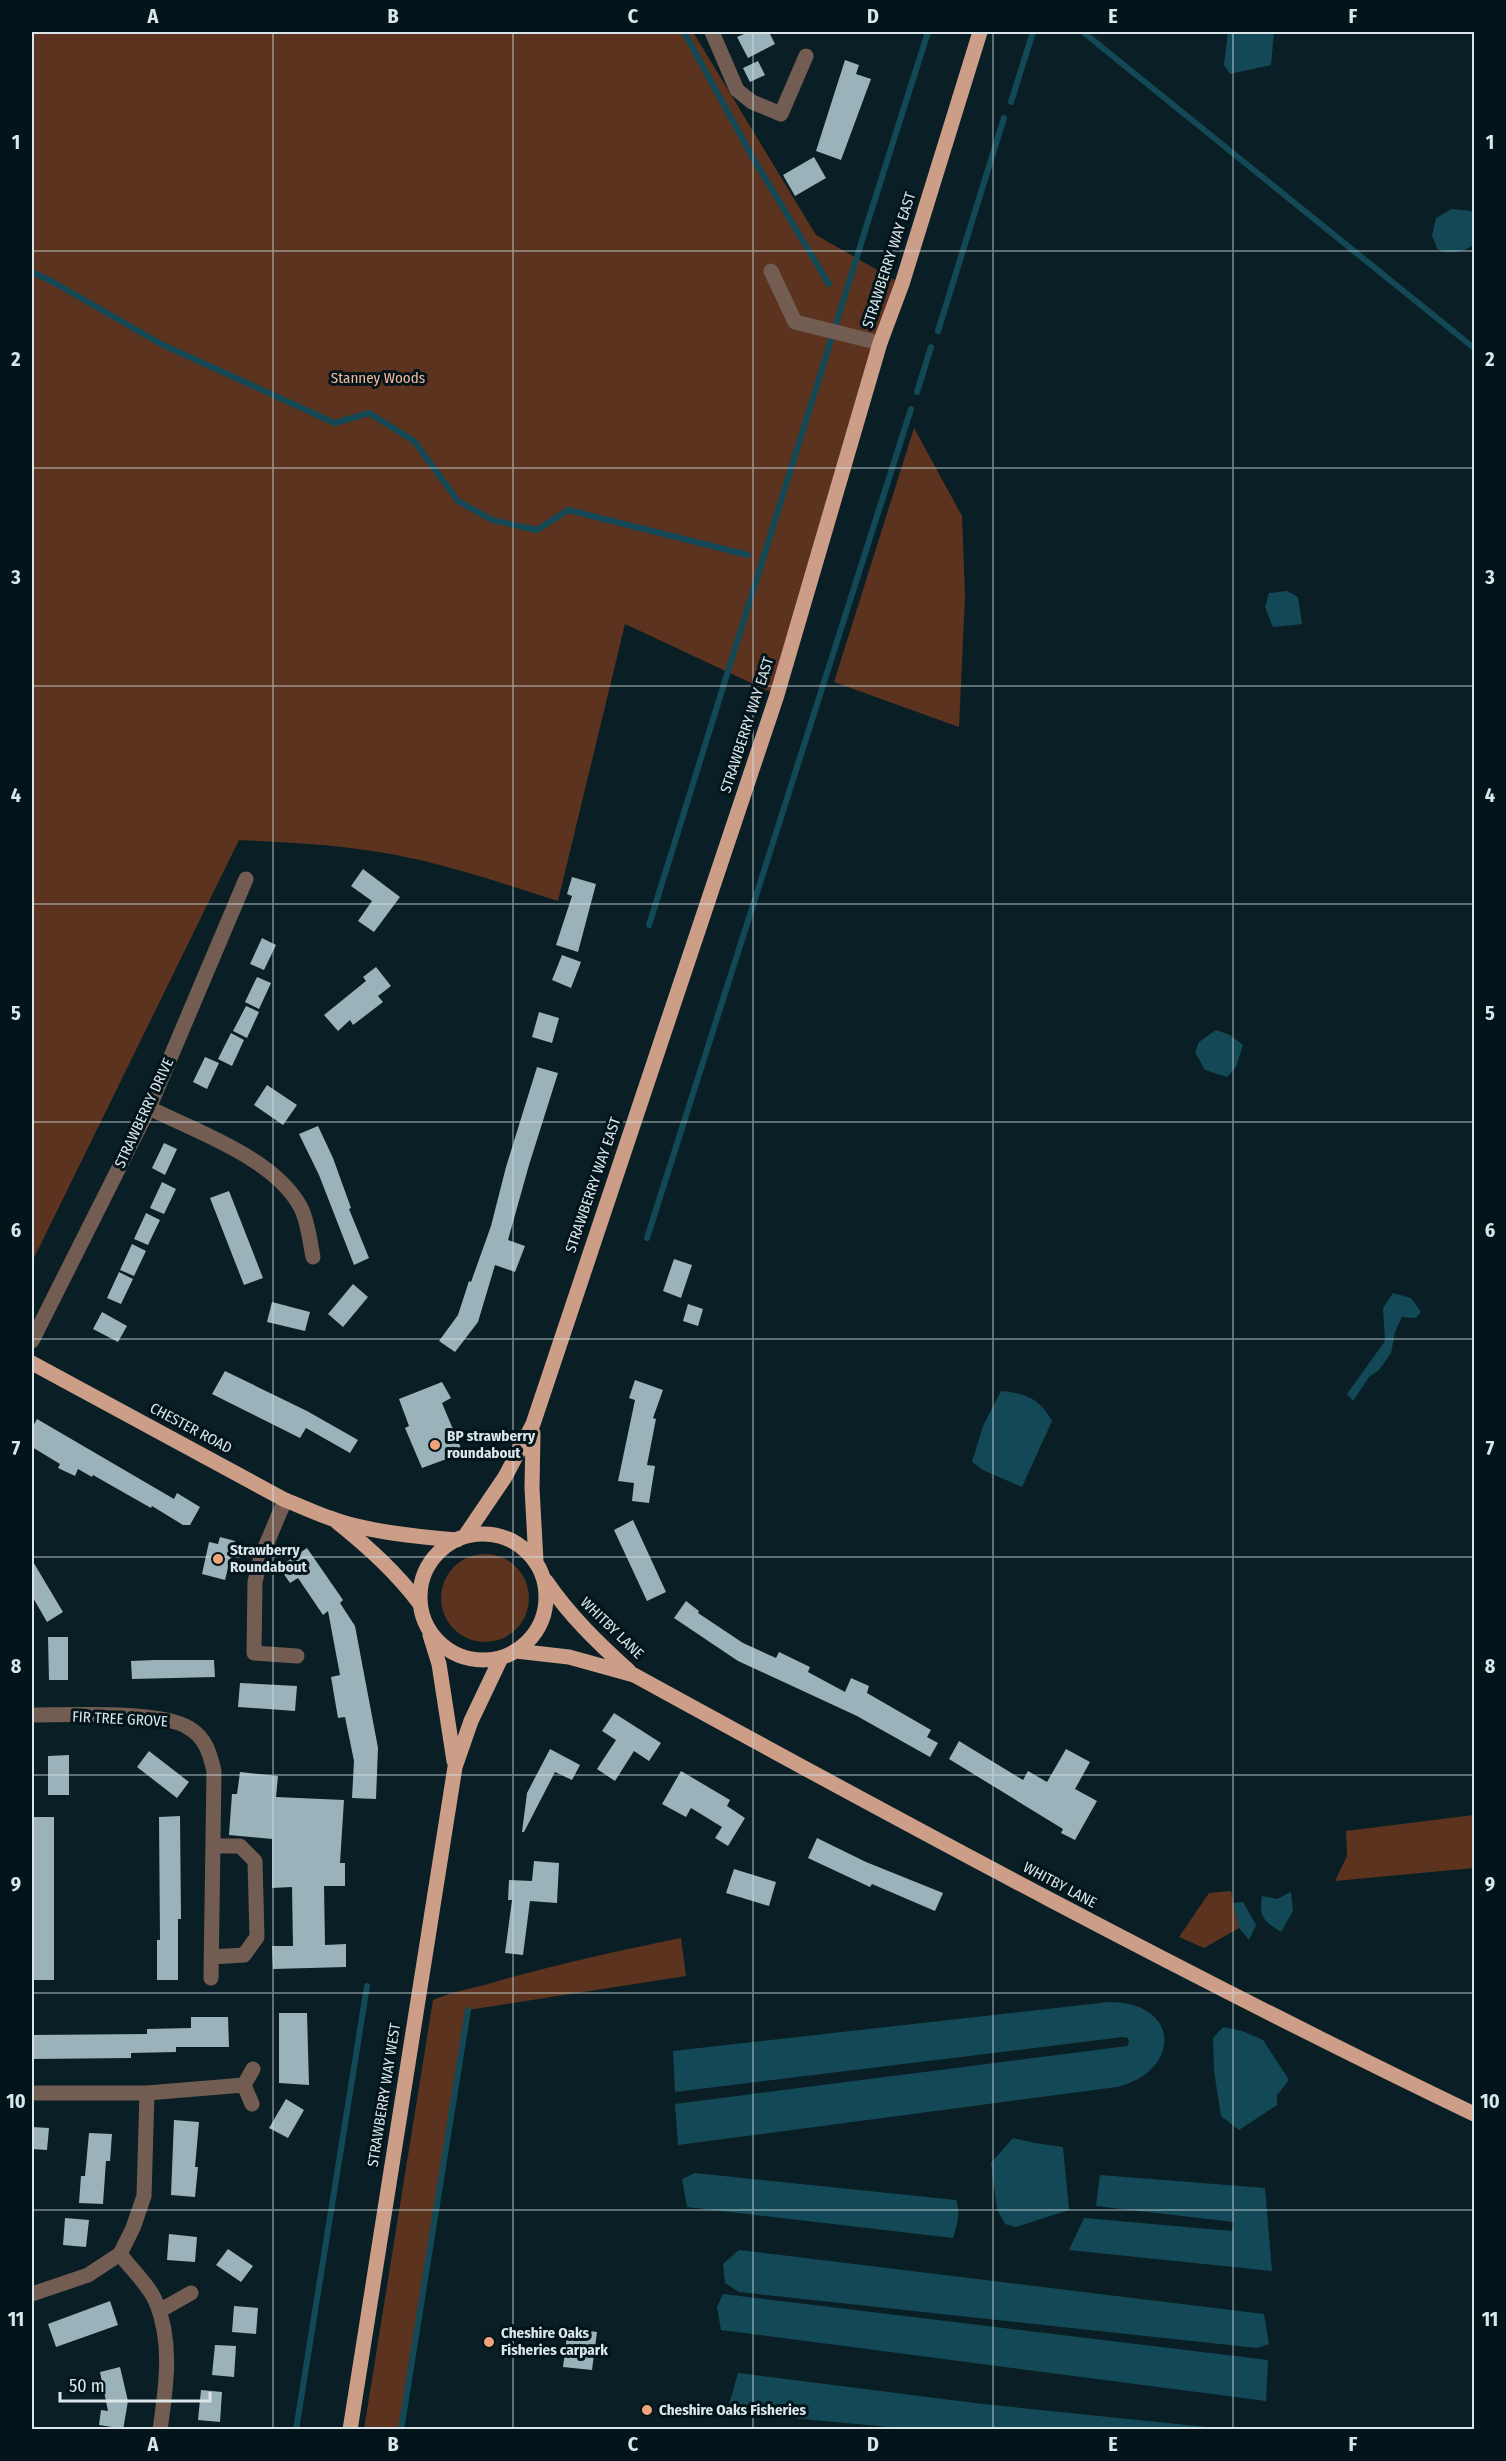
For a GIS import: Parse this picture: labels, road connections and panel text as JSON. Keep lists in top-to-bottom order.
{
  "streets": {
    "main road": [
      "STRAWBERRY WAY EAST",
      "CHESTER ROAD",
      "WHITBY LANE",
      "STRAWBERRY WAY WEST"
    ],
    "street": ["STRAWBERRY DRIVE", "FIR TREE GROVE"]
  },
  "crossings": [
    ["STRAWBERRY WAY EAST", "CHESTER ROAD"],
    ["STRAWBERRY WAY EAST", "WHITBY LANE"],
    ["STRAWBERRY WAY EAST", "STRAWBERRY WAY WEST"],
    ["CHESTER ROAD", "WHITBY LANE"],
    ["CHESTER ROAD", "STRAWBERRY WAY WEST"],
    ["WHITBY LANE", "STRAWBERRY WAY WEST"]
  ],
  "parks": ["Stanney Woods"],
  "places": [
    "BP strawberry roundabout",
    "Strawberry Roundabout",
    "Cheshire Oaks Fisheries carpark",
    "Cheshire Oaks Fisheries"
  ],
  "scale_bar": "50 m",
  "grid": {
    "columns": [
      "A",
      "B",
      "C",
      "D",
      "E",
      "F"
    ],
    "rows": [
      "1",
      "2",
      "3",
      "4",
      "5",
      "6",
      "7",
      "8",
      "9",
      "10",
      "11"
    ]
  }
}
